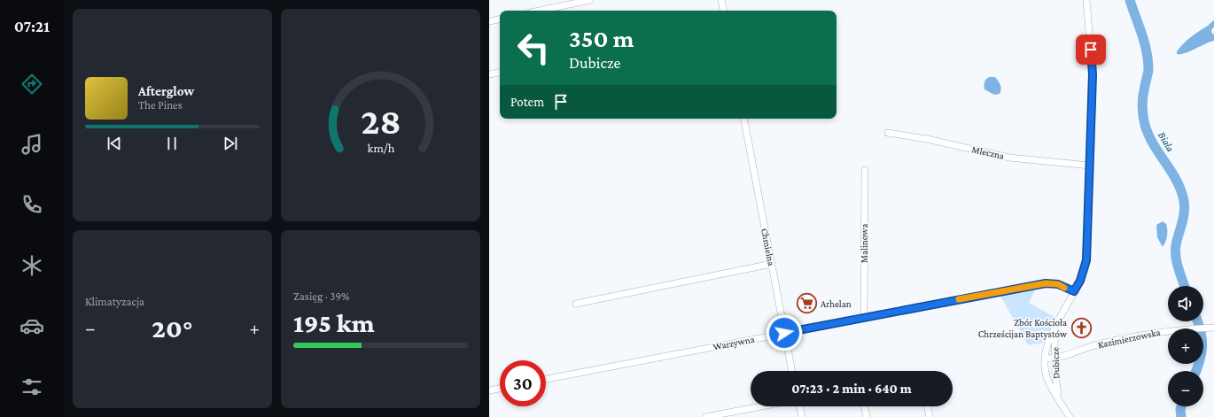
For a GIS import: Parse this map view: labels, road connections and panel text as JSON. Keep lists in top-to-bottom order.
{
  "streets": {
    "street": [
      "Mleczna",
      "Malinowa",
      "Chmielna",
      "Kazimierzowska",
      "Warzywna",
      "Dubicze"
    ]
  },
  "crossings": [
    ["Mleczna", "Dubicze"],
    ["Malinowa", "Warzywna"],
    ["Chmielna", "Warzywna"],
    ["Kazimierzowska", "Dubicze"],
    ["Warzywna", "Dubicze"]
  ],
  "water": ["Biała"],
  "places": {
    "supermarket": ["Arhelan"],
    "church": ["Zbór Kościoła Chrześcijan Baptystów"]
  },
  "page": {
    "tabs": "07:21",
    "turn": ["350 m", "Dubicze"],
    "song": ["Afterglow", "The Pines"],
    "then": "Potem",
    "tile": [
      "Klimatyzacja",
      ["Zasięg · 39%", "195 km"]
    ],
    "map_buttons": ["+", "−"],
    "heat": ["−", "20°", "+"],
    "limit": "30",
    "trip": "07:23 · 2 min · 640 m",
    "gauge": ["28", "km/h"]
  }
}
